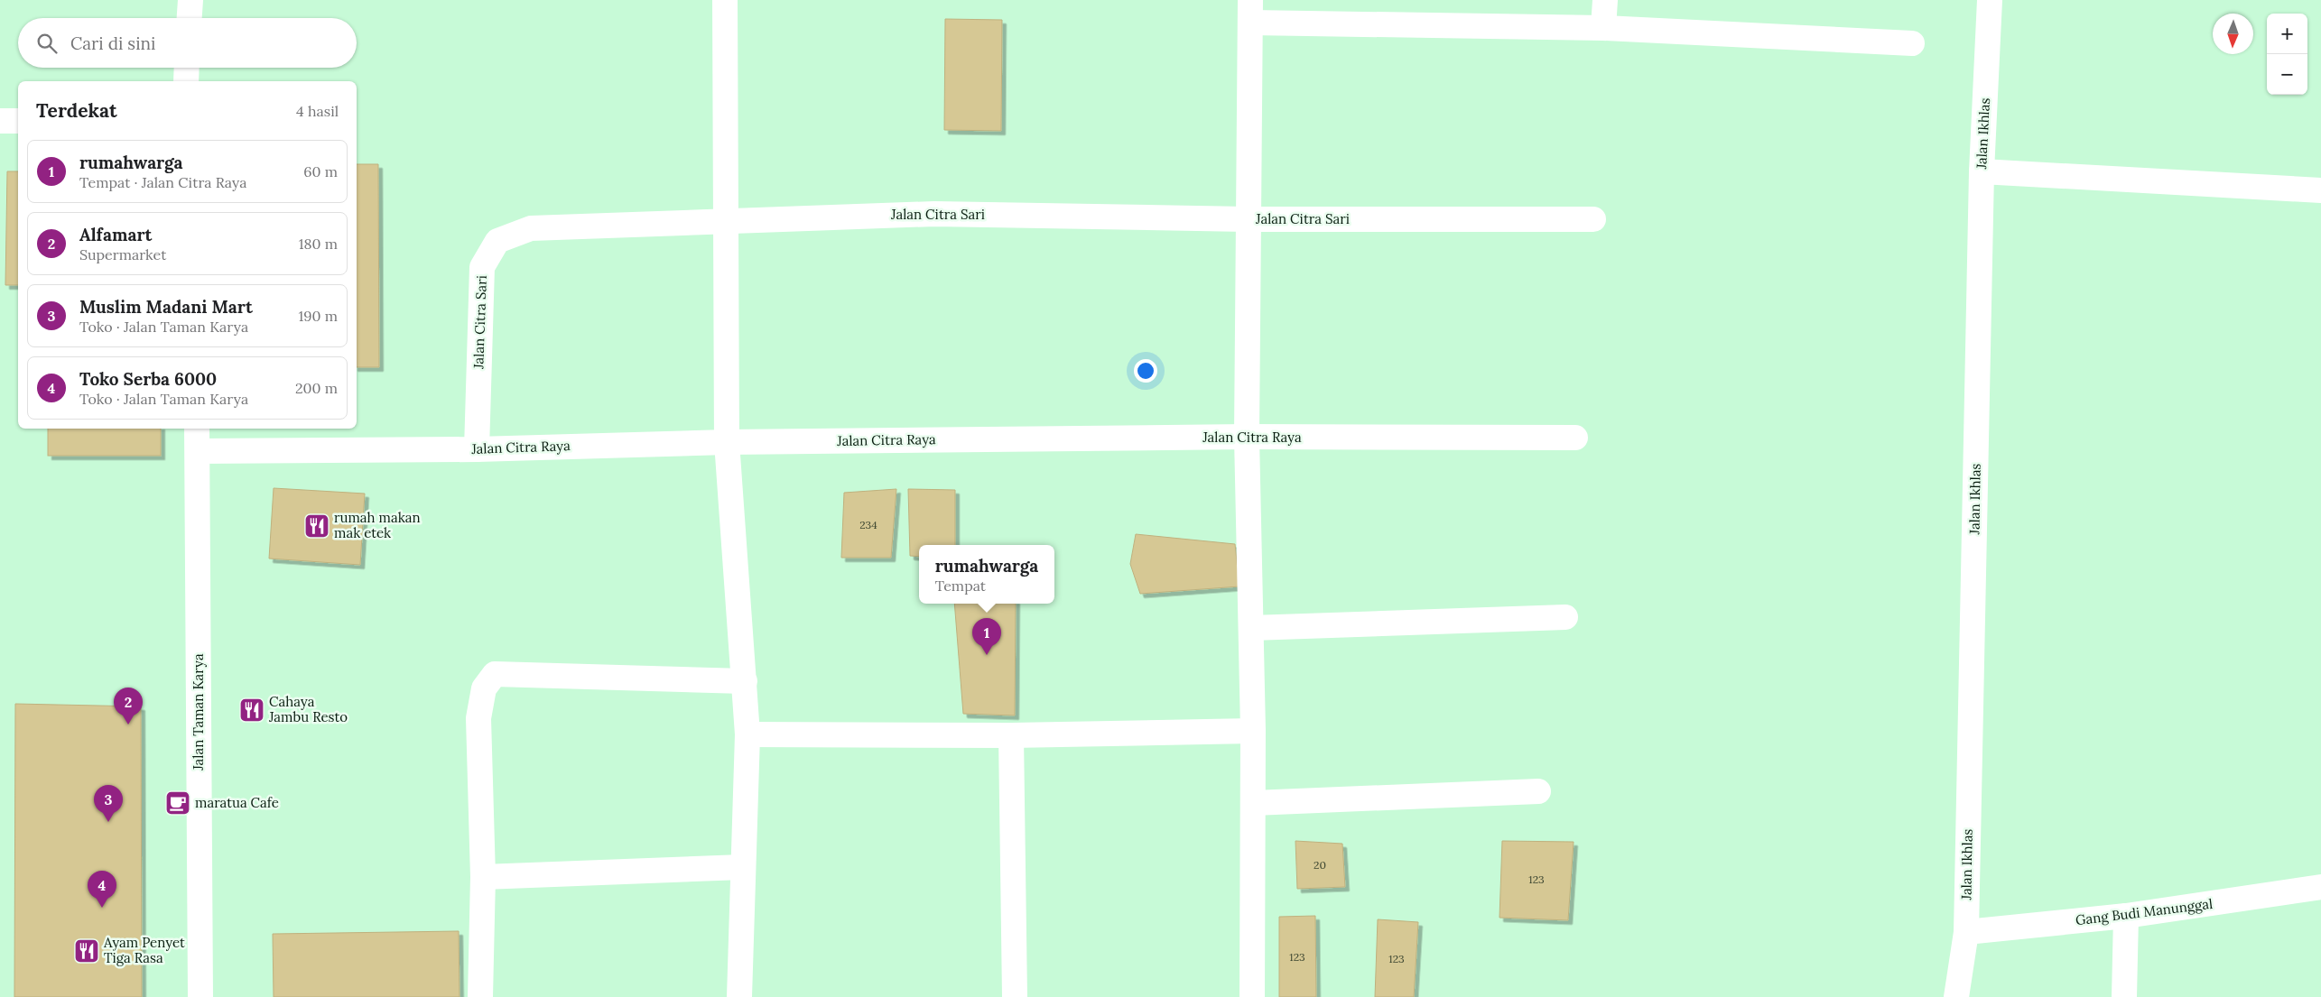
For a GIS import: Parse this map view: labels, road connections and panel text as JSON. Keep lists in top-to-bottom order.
{
  "streets": {
    "street": [
      "Jalan Ikhlas",
      "Jalan Citra Sari",
      "Jalan Citra Raya",
      "Jalan Taman Karya",
      "Gang Budi Manunggal"
    ]
  },
  "crossings": [
    ["Jalan Ikhlas", "Gang Budi Manunggal"],
    ["Jalan Citra Sari", "Jalan Citra Raya"],
    ["Jalan Citra Raya", "Jalan Taman Karya"]
  ],
  "places": {
    "restaurant": ["rumah makan mak etek", "Cahaya Jambu Resto", "Ayam Penyet Tiga Rasa"],
    "cafe": ["maratua Cafe"]
  },
  "house_numbers": [
    "234",
    "20",
    "123",
    "123",
    "123"
  ],
  "north": "bottom",
  "page": {
    "map_buttons": ["+", "−"],
    "search": "Cari di sini",
    "heading": ["Terdekat", "4 hasil"],
    "list": [
      {
        "mark": "1",
        "name": "rumahwarga",
        "note": "Tempat · Jalan Citra Raya",
        "value": "60 m"
      },
      {
        "mark": "2",
        "name": "Alfamart",
        "note": "Supermarket",
        "value": "180 m"
      },
      {
        "mark": "3",
        "name": "Muslim Madani Mart",
        "note": "Toko · Jalan Taman Karya",
        "value": "190 m"
      },
      {
        "mark": "4",
        "name": "Toko Serba 6000",
        "note": "Toko · Jalan Taman Karya",
        "value": "200 m"
      }
    ],
    "popup": ["rumahwarga", "Tempat"],
    "pins": [
      "1",
      "2",
      "3",
      "4"
    ]
  }
}
